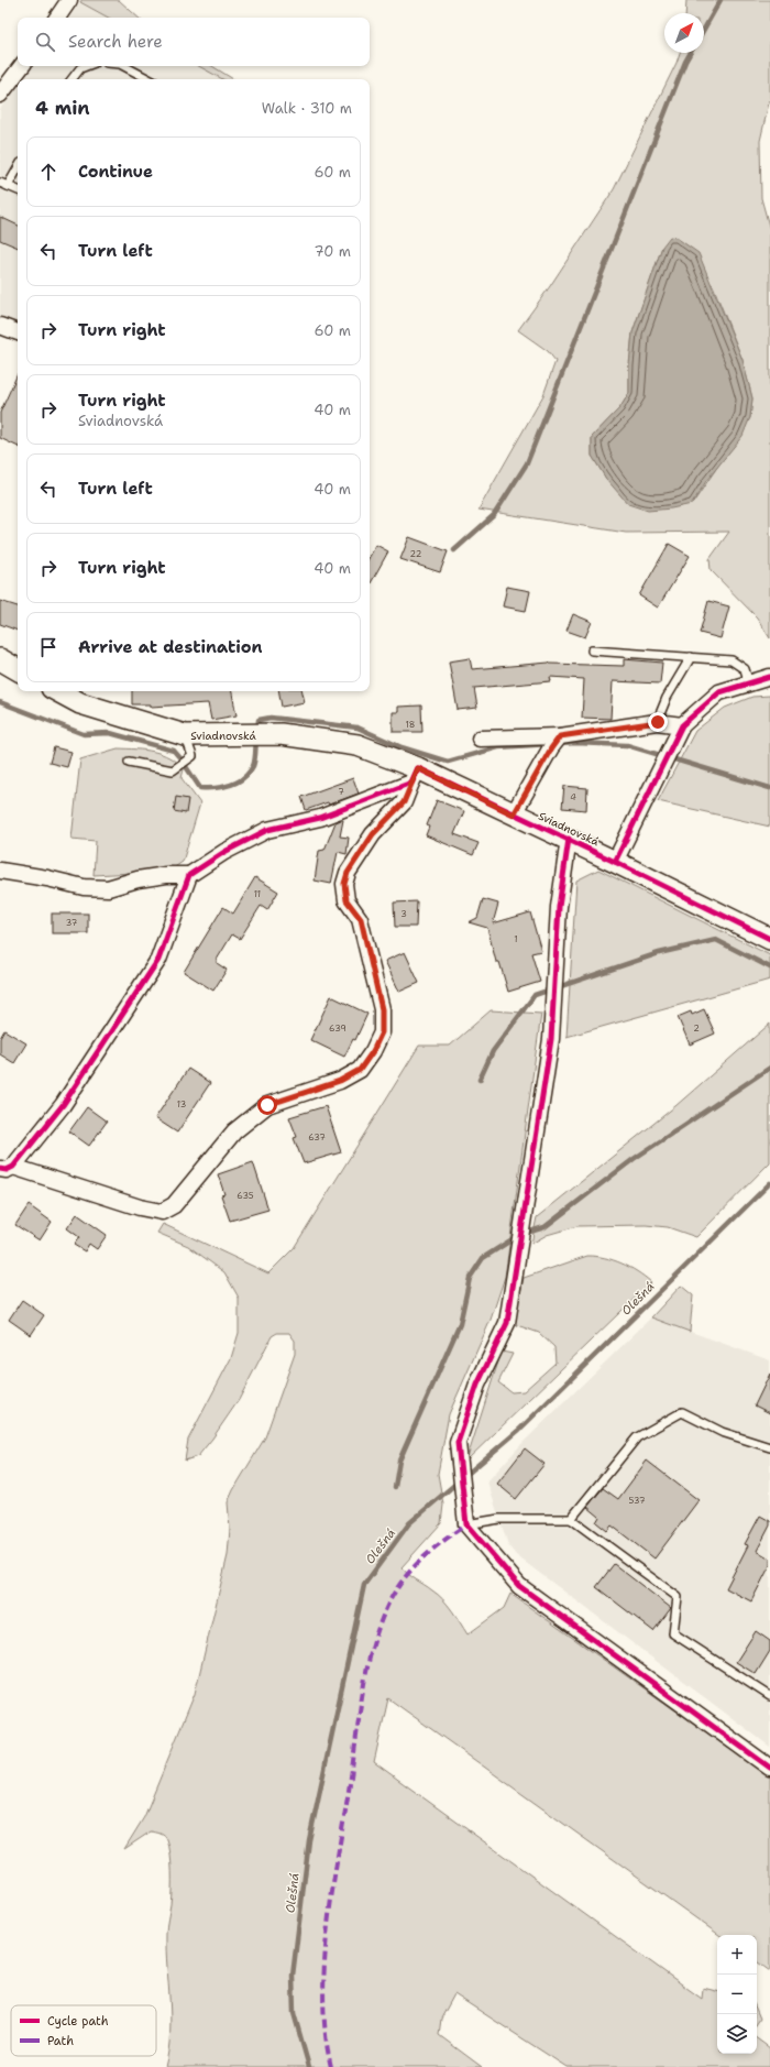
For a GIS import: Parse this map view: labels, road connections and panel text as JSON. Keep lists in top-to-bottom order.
{
  "streets": {
    "street": ["Sviadnovská"]
  },
  "water": ["Olešná"],
  "house_numbers": [
    "22",
    "18",
    "7",
    "4",
    "11",
    "3",
    "37",
    "1",
    "639",
    "2",
    "13",
    "637",
    "635",
    "537"
  ],
  "legend": ["Cycle path", "Path"],
  "north": "top right",
  "page": {
    "search": "Search here",
    "heading": ["4 min", "Walk · 310 m"],
    "list": [
      ["Continue", "60 m"],
      ["Turn left", "70 m"],
      ["Turn right", "60 m"],
      ["Turn right", "Sviadnovská", "40 m"],
      ["Turn left", "40 m"],
      ["Turn right", "40 m"],
      "Arrive at destination"
    ],
    "map_buttons": ["+", "−"]
  }
}
